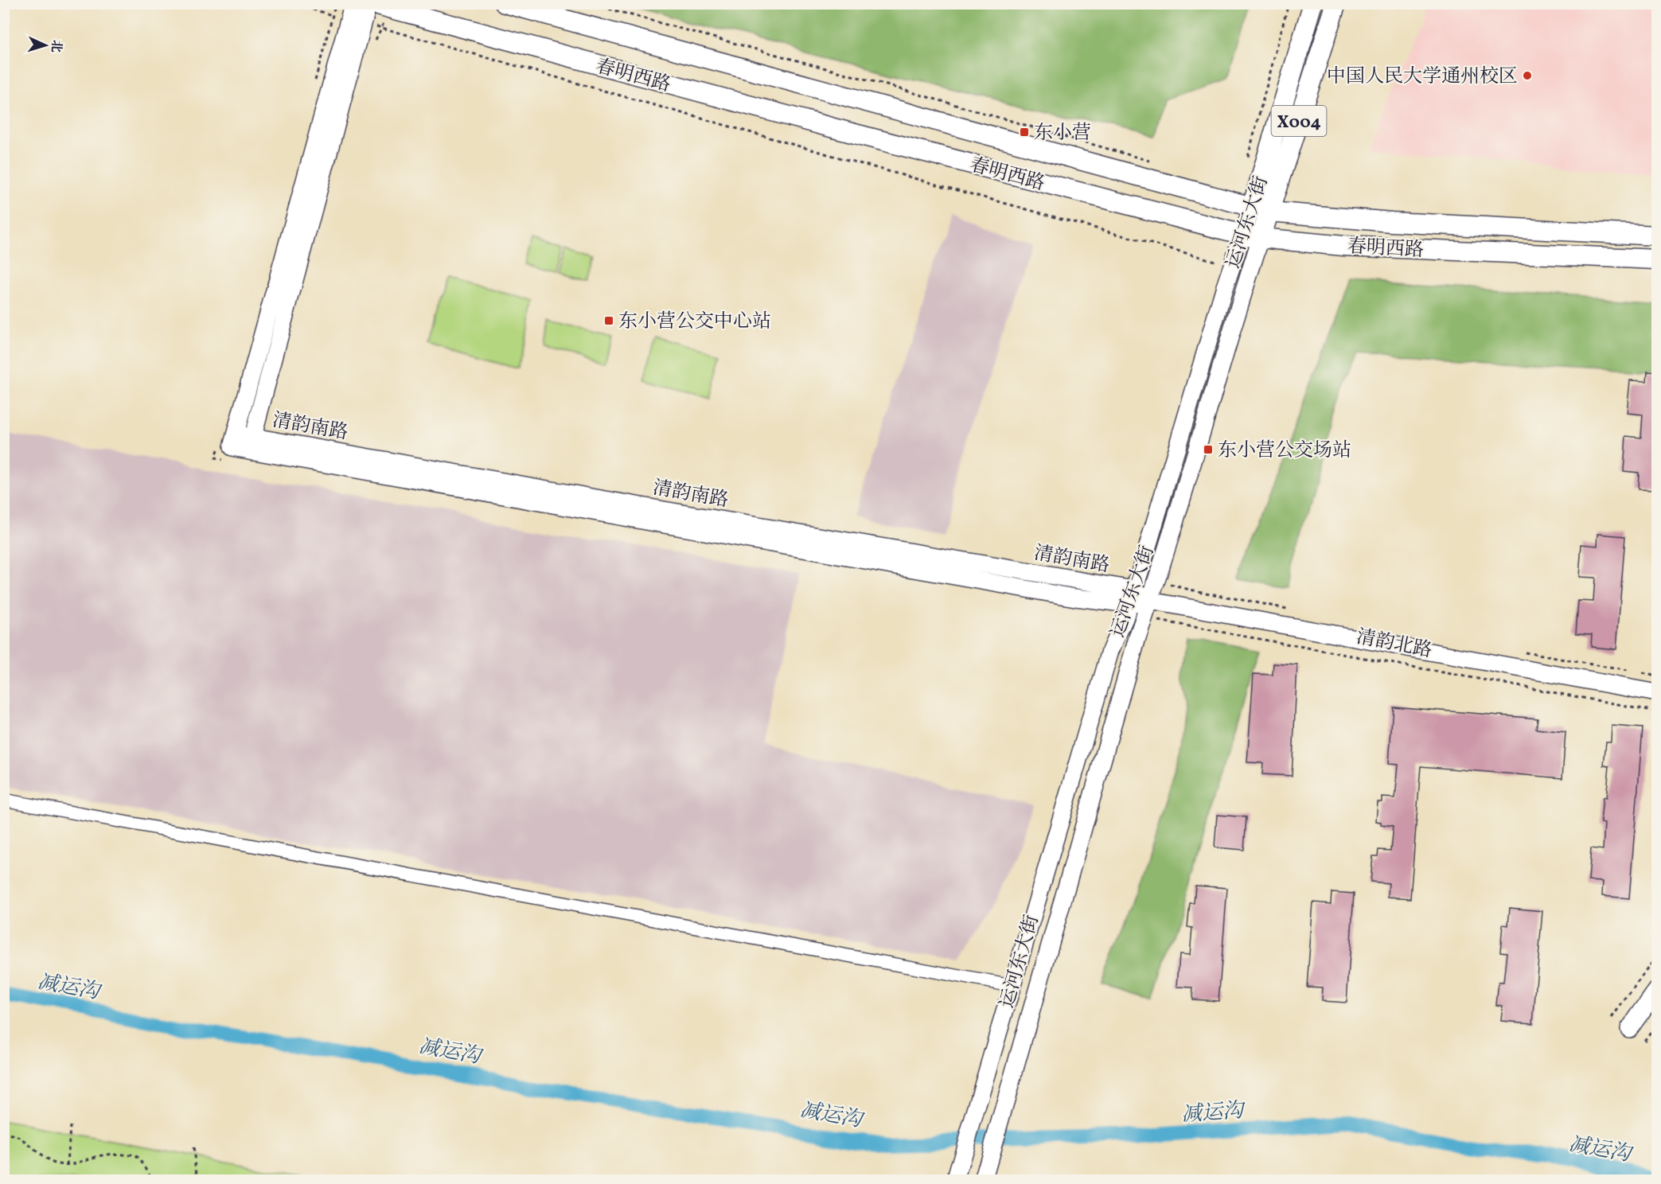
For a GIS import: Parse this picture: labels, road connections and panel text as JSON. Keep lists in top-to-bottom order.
{
  "streets": {
    "main road": [
      "春明西路",
      "X004",
      "运河东大街",
      "清韵南路",
      "清韵北路"
    ]
  },
  "crossings": [
    ["春明西路", "运河东大街"],
    ["春明西路", "清韵南路"],
    ["运河东大街", "清韵南路"],
    ["运河东大街", "清韵北路"],
    ["清韵南路", "清韵北路"]
  ],
  "water": ["减运沟"],
  "places": {
    "other": ["中国人民大学通州校区"],
    "transit": ["东小营", "东小营公交中心站", "东小营公交场站"]
  },
  "north": "right"
}
